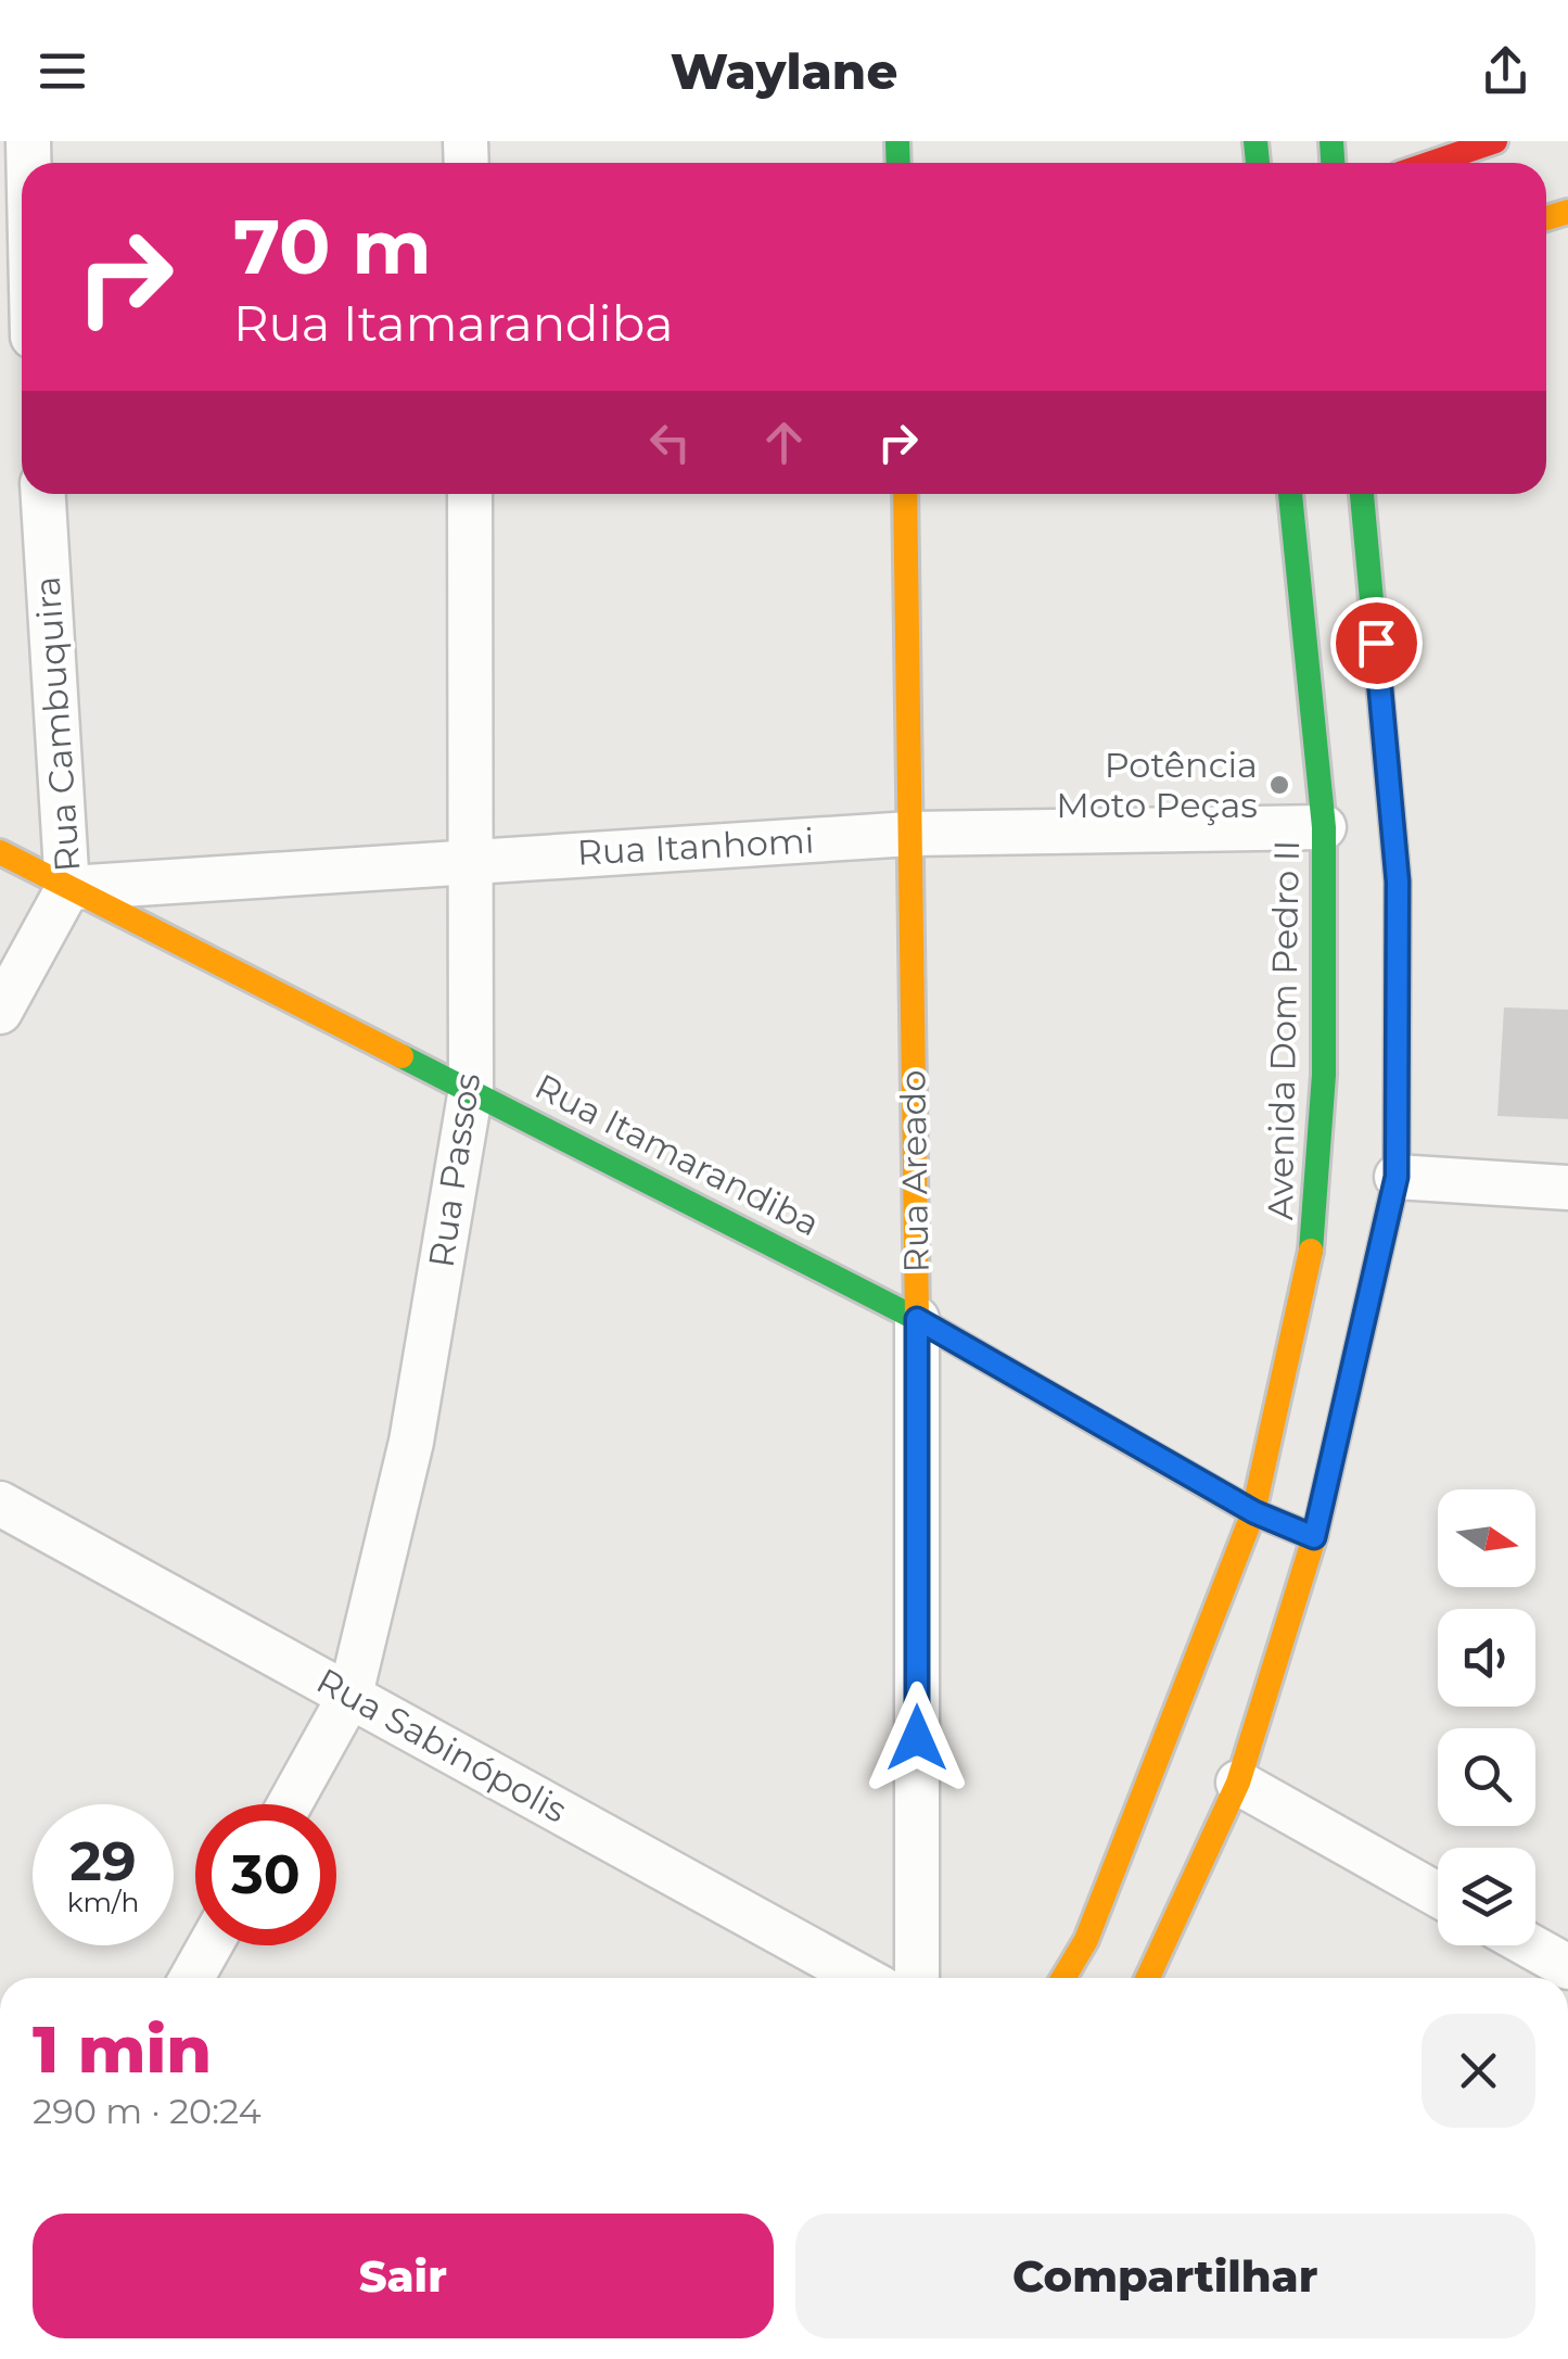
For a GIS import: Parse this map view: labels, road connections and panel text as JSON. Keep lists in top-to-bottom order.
{
  "streets": {
    "main road": ["Avenida Dom Pedro II", "Rua Itamarandiba", "Rua Areado"],
    "street": [
      "Rua Cambuquira",
      "Rua Itanhomi",
      "Rua Passos",
      "Rua Sabinópolis"
    ]
  },
  "crossings": [
    ["Rua Cambuquira", "Rua Itanhomi"],
    ["Rua Cambuquira", "Rua Itamarandiba"],
    ["Rua Itanhomi", "Avenida Dom Pedro II"],
    ["Rua Itanhomi", "Rua Itamarandiba"],
    ["Rua Itanhomi", "Rua Passos"],
    ["Rua Itanhomi", "Rua Areado"],
    ["Avenida Dom Pedro II", "Rua Itamarandiba"],
    ["Rua Itamarandiba", "Rua Passos"],
    ["Rua Itamarandiba", "Rua Areado"],
    ["Rua Passos", "Rua Sabinópolis"]
  ],
  "places": ["Potência Moto Peças"],
  "north": "right",
  "page": {
    "header": "Waylane",
    "turn": ["70 m", "Rua Itamarandiba"],
    "speed": "29 km/h",
    "limit": "30",
    "heading": ["1 min", "290 m · 20:24"],
    "buttons": ["Sair", "Compartilhar"]
  }
}
